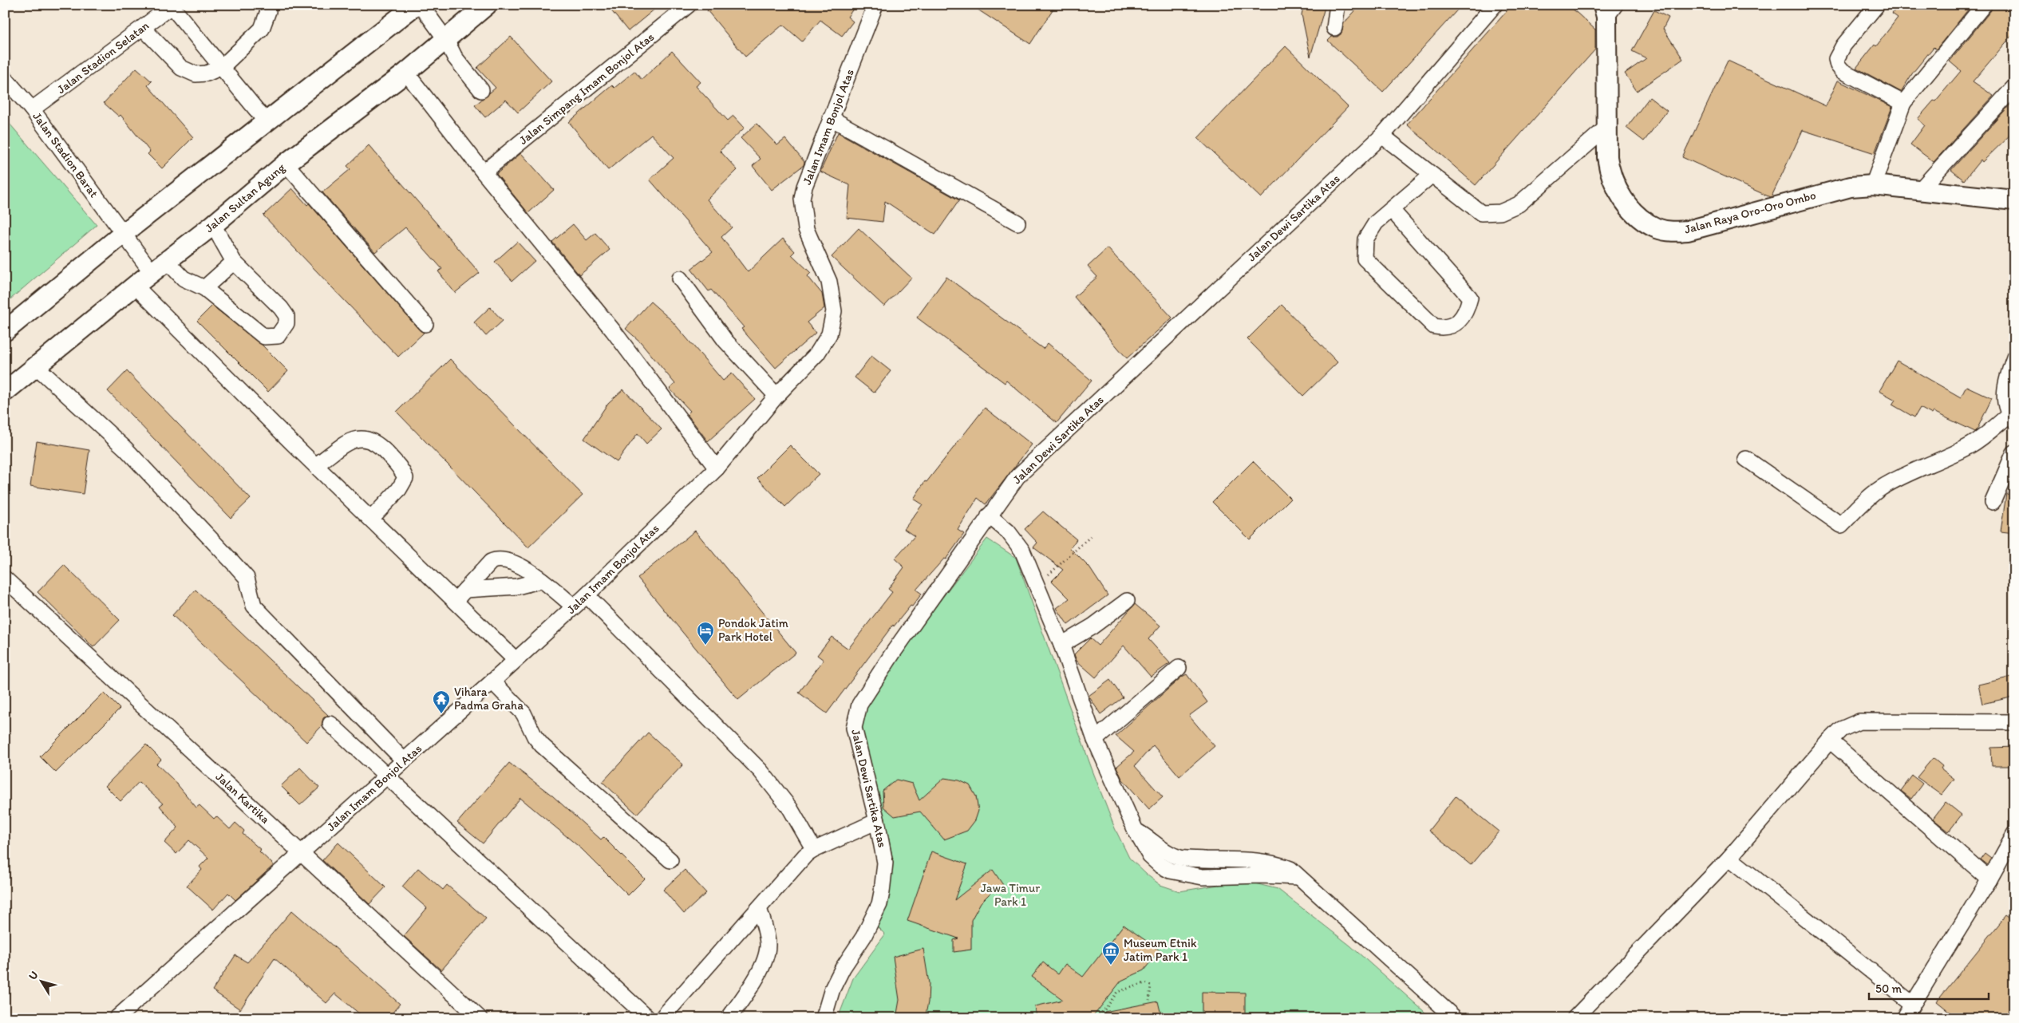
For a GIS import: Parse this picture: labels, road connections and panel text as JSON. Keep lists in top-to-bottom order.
{
  "streets": {
    "main road": ["Jalan Sultan Agung", "Jalan Raya Oro-Oro Ombo"],
    "street": [
      "Jalan Stadion Selatan",
      "Jalan Simpang Imam Bonjol Atas",
      "Jalan Imam Bonjol Atas",
      "Jalan Stadion Barat",
      "Jalan Dewi Sartika Atas",
      "Jalan Kartika"
    ]
  },
  "crossings": [
    ["Jalan Stadion Selatan", "Jalan Stadion Barat"],
    ["Jalan Imam Bonjol Atas", "Jalan Kartika"],
    ["Jalan Stadion Barat", "Jalan Sultan Agung"]
  ],
  "parks": ["Jawa Timur Park 1"],
  "places": {
    "hotel": ["Pondok Jatim Park Hotel"],
    "temple": ["Vihara Padma Graha"],
    "museum": ["Museum Etnik Jatim Park 1"]
  },
  "scale_bar": "50 m",
  "north": "top left"
}
